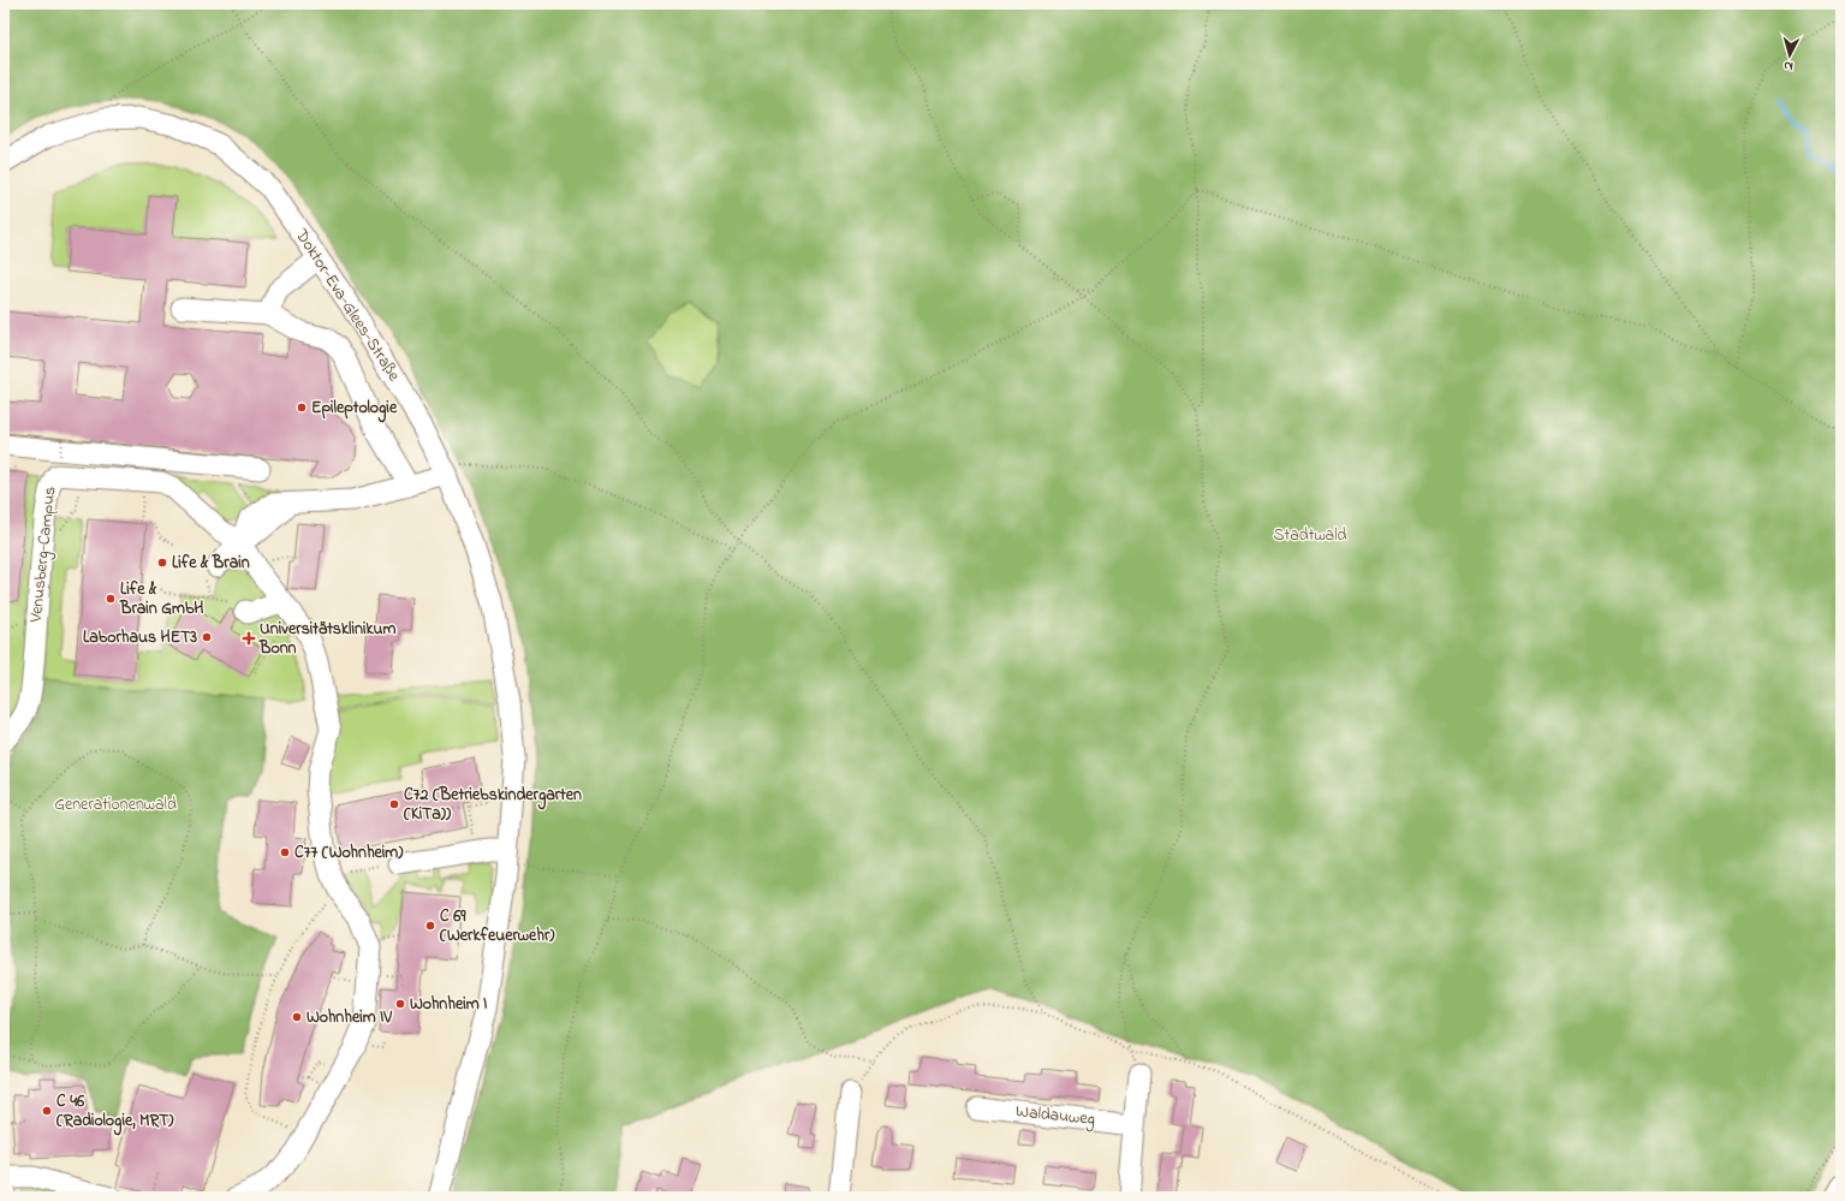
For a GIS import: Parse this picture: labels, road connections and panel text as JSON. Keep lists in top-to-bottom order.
{
  "streets": {
    "street": ["Doktor-Eva-Glees-Straße", "Venusberg-Campus", "Waldauweg"]
  },
  "parks": ["Stadtwald", "Generationenwald"],
  "places": {
    "other": [
      "Epileptologie",
      "Life & Brain",
      "Life & Brain GmbH",
      "Laborhaus HET3",
      "C72 (Betriebskindergarten (KiTa))",
      "C77 (Wohnheim)",
      "C 69 (Werkfeuerwehr)",
      "Wohnheim I",
      "Wohnheim IV",
      "C 46 (Radiologie, MRT)"
    ],
    "health": ["Universitätsklinikum Bonn"]
  },
  "north": "bottom"
}
